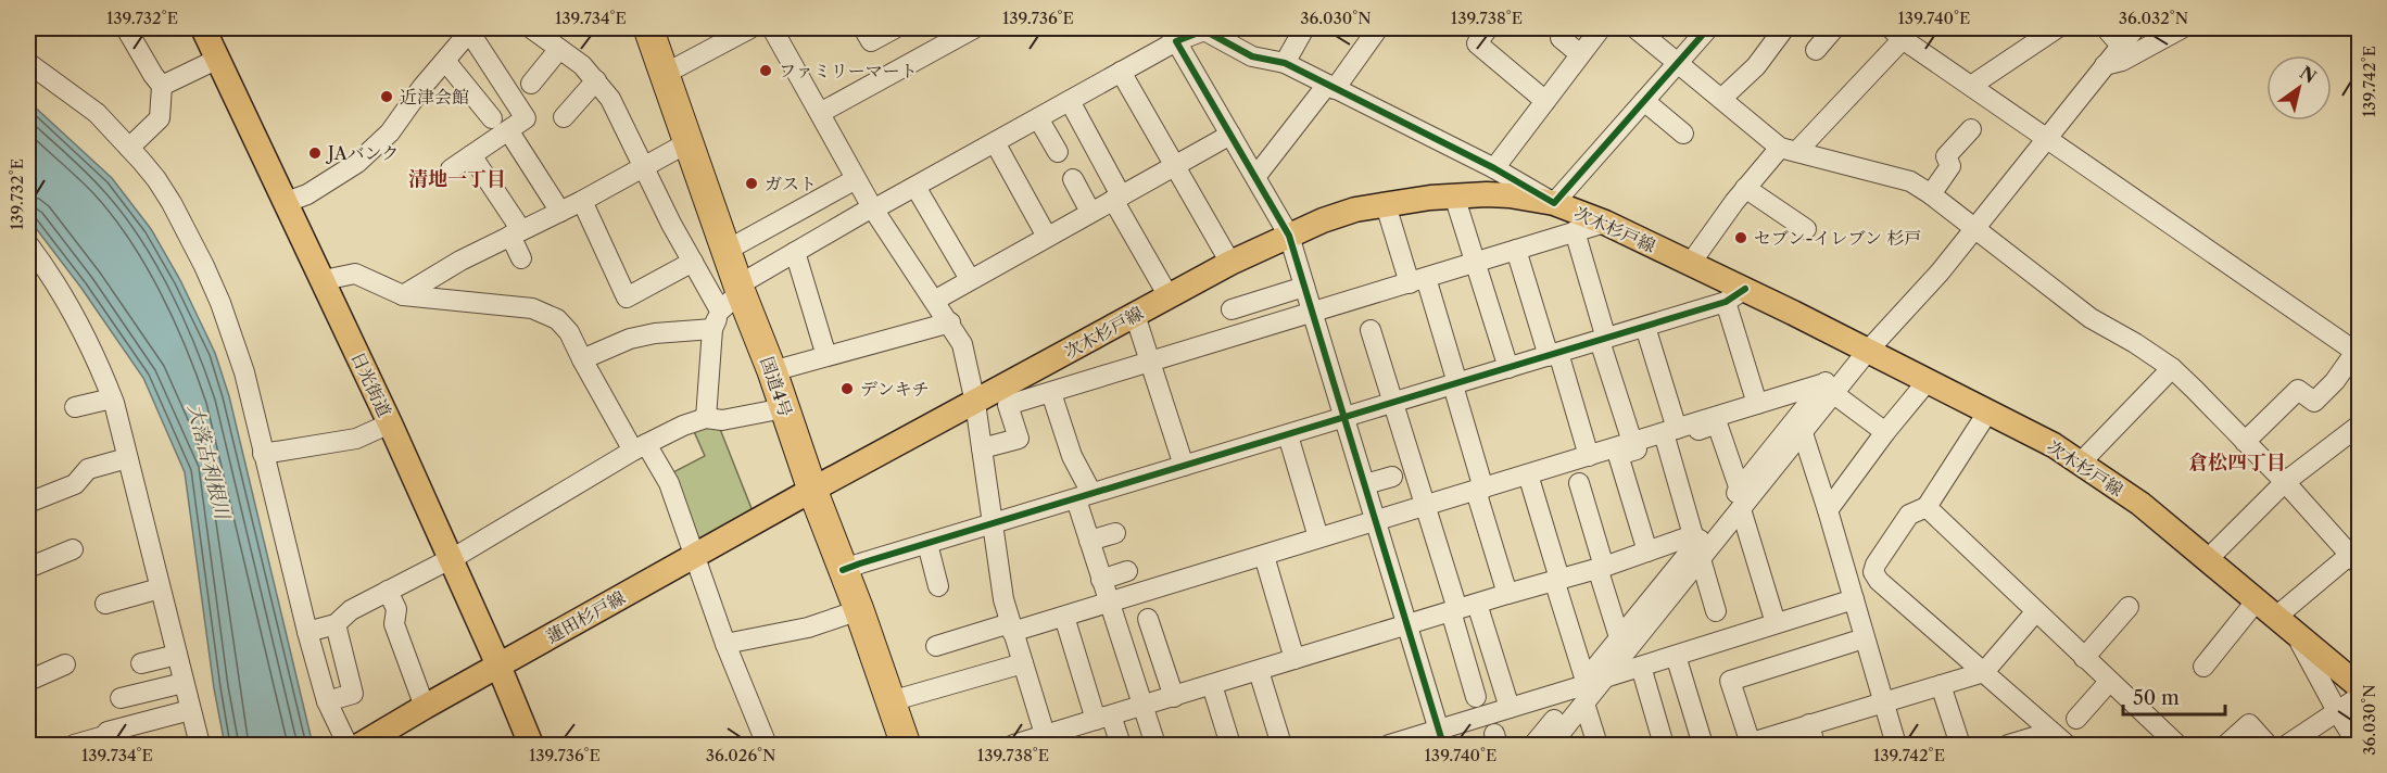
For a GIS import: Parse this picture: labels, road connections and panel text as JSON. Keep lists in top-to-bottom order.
{
  "streets": {
    "highway": ["国道4号"],
    "main road": ["次木杉戸線", "日光街道", "蓮田杉戸線"]
  },
  "crossings": [
    ["次木杉戸線", "国道4号"],
    ["次木杉戸線", "蓮田杉戸線"],
    ["日光街道", "蓮田杉戸線"],
    ["国道4号", "蓮田杉戸線"]
  ],
  "districts": ["清地一丁目", "倉松四丁目"],
  "water": ["大落古利根川"],
  "places": [
    "ファミリーマート",
    "近津会館",
    "JAバンク",
    "ガスト",
    "セブン-イレブン 杉戸",
    "デンキチ"
  ],
  "scale_bar": "50 m",
  "north": "top right",
  "coordinates": [
    "139.732°E",
    "139.734°E",
    "139.736°E",
    "36.030°N",
    "139.738°E",
    "139.740°E",
    "36.032°N",
    "139.742°E",
    "36.026°N"
  ]
}
